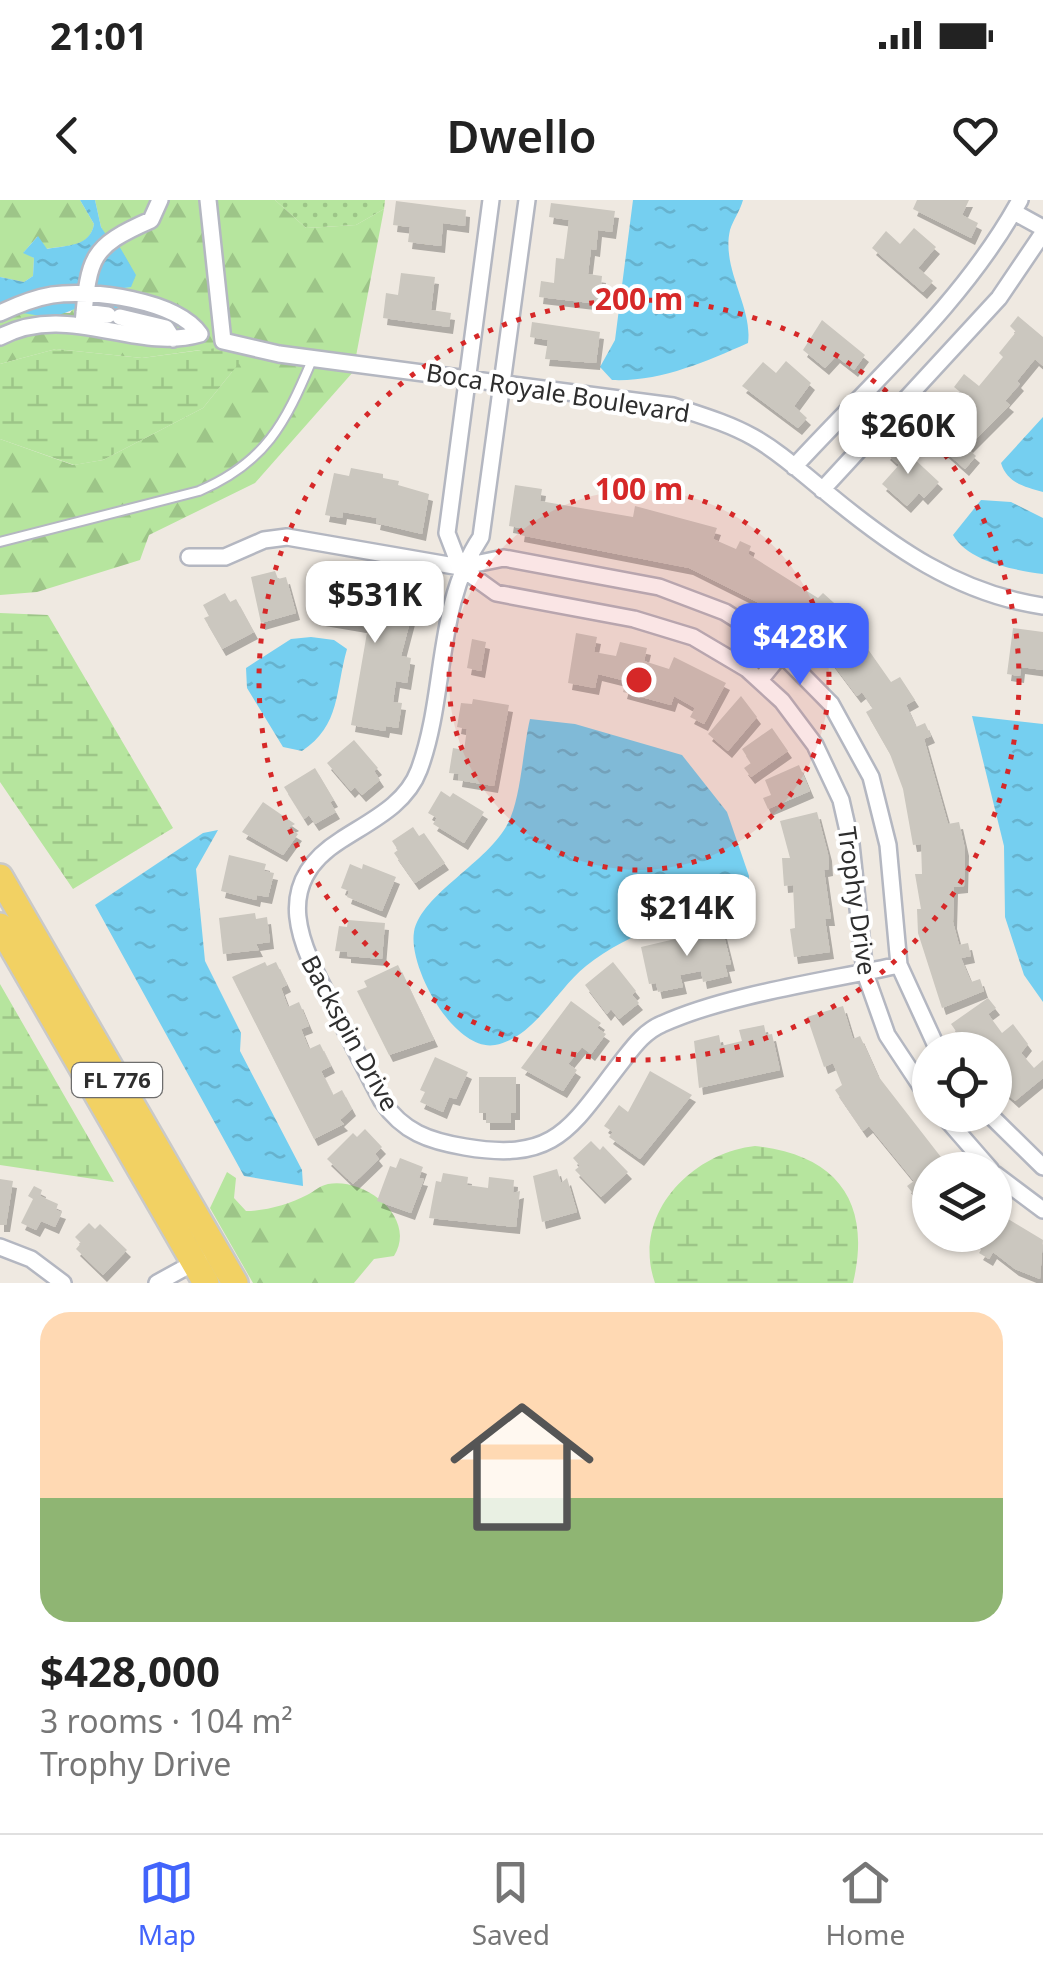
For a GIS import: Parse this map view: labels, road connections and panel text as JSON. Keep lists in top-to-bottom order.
{
  "streets": {
    "main road": ["FL 776"],
    "street": ["Boca Royale Boulevard", "Trophy Drive", "Backspin Drive"]
  },
  "crossings": [
    ["Boca Royale Boulevard", "Backspin Drive"],
    ["Trophy Drive", "Backspin Drive"]
  ],
  "page": {
    "status": "21:01",
    "header": "Dwello",
    "price": [
      "$260K",
      "$531K",
      "$428K",
      "$214K"
    ],
    "list": [
      {
        "name": "$428,000",
        "note": "3 rooms · 104 m² · Trophy Drive"
      }
    ],
    "tabs": ["Map", "Saved", "Home"]
  },
  "rings": ["200 m", "100 m"]
}
